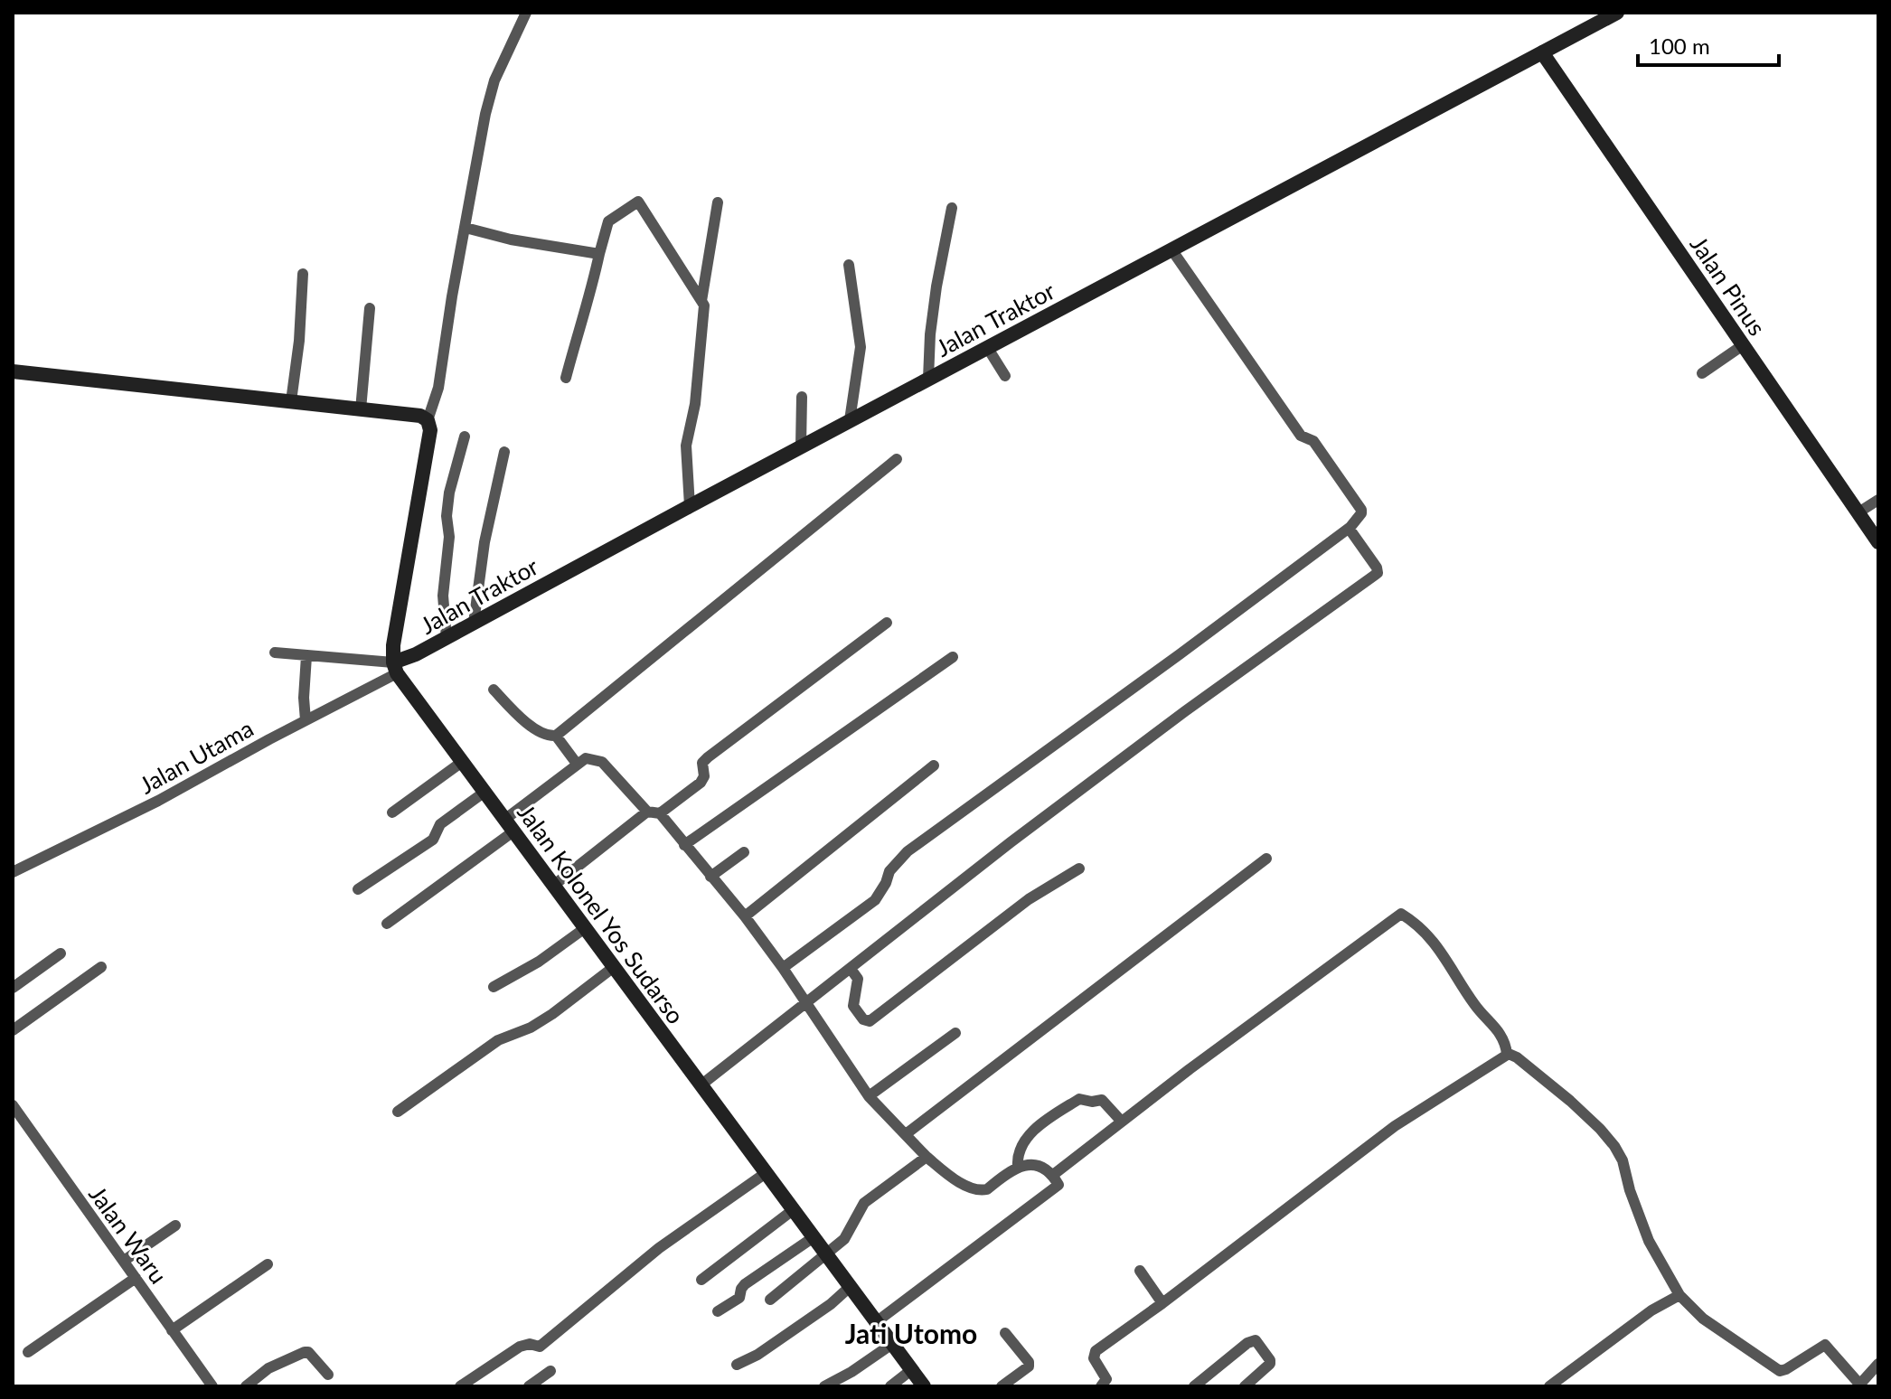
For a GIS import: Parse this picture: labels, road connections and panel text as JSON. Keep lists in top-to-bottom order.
{
  "streets": {
    "street": [
      "Jalan Pinus",
      "Jalan Traktor",
      "Jalan Utama",
      "Jalan Kolonel Yos Sudarso",
      "Jalan Waru"
    ]
  },
  "crossings": [
    ["Jalan Pinus", "Jalan Traktor"],
    ["Jalan Traktor", "Jalan Utama"],
    ["Jalan Traktor", "Jalan Kolonel Yos Sudarso"],
    ["Jalan Utama", "Jalan Kolonel Yos Sudarso"]
  ],
  "districts": ["Jati Utomo"],
  "scale_bar": "100 m"
}
